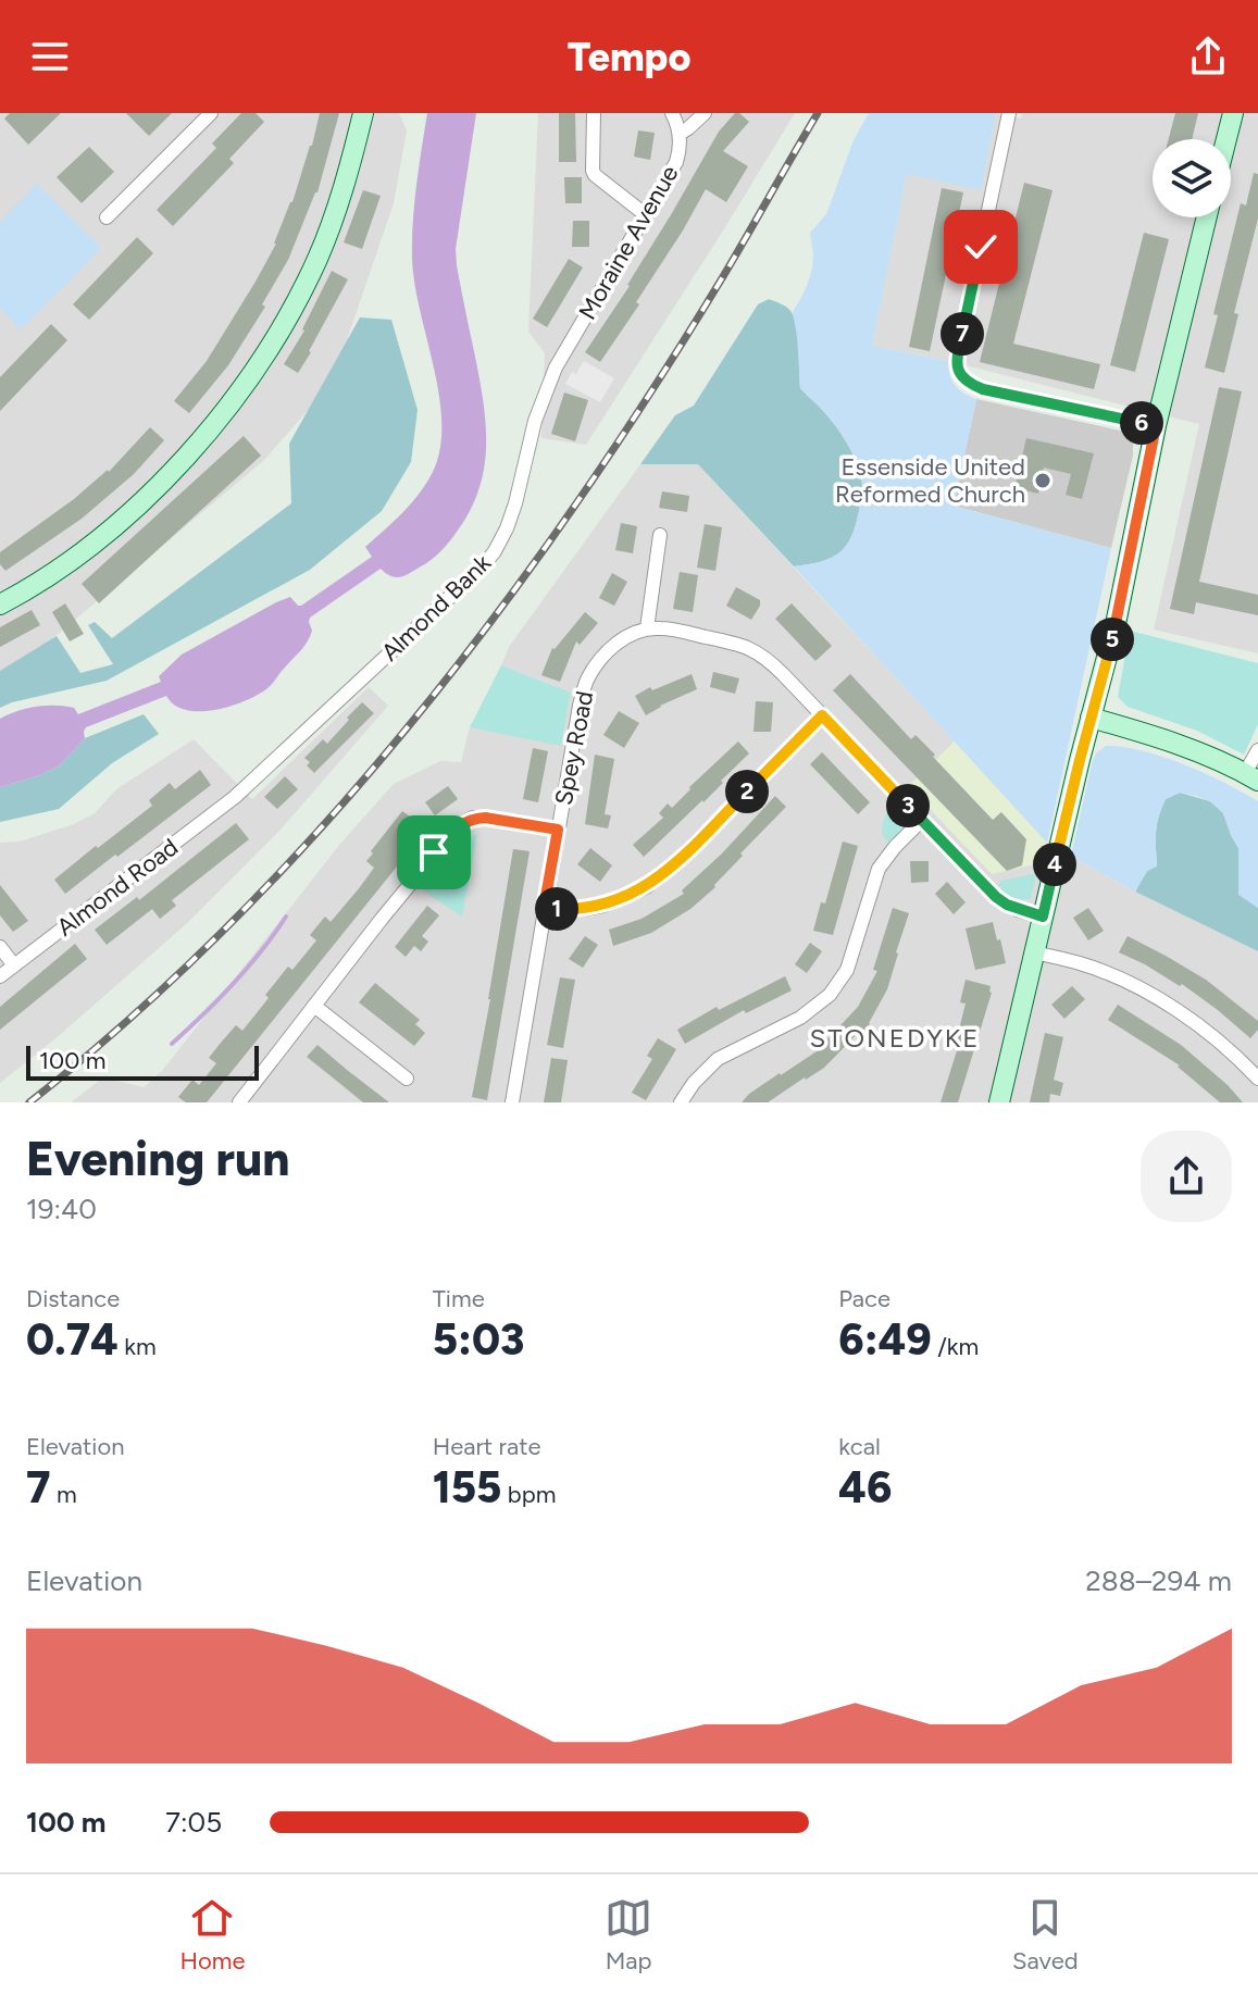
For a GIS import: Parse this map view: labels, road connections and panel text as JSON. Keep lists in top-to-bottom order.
{
  "streets": {
    "street": [
      "Moraine Avenue",
      "Almond Bank",
      "Spey Road",
      "Almond Road"
    ]
  },
  "crossings": [
    ["Moraine Avenue", "Almond Bank"],
    ["Almond Bank", "Almond Road"]
  ],
  "districts": ["STONEDYKE"],
  "places": ["Essenside United Reformed Church"],
  "scale_bar": "100 m",
  "page": {
    "header": "Tempo",
    "pins": [
      "7",
      "6",
      "5",
      "2",
      "3",
      "4",
      "1"
    ],
    "scale": "100 m",
    "heading": ["Evening run", "19:40"],
    "stats": [
      ["Distance", "0.74 km"],
      ["Time", "5:03"],
      ["Pace", "6:49 /km"],
      ["Elevation", "7 m"],
      ["Heart rate", "155 bpm"],
      ["kcal", "46"]
    ],
    "chart": ["Elevation", "288–294 m"],
    "list": [
      {
        "name": "100 m",
        "note": "7:05"
      }
    ],
    "tabs": ["Home", "Map", "Saved"]
  }
}
